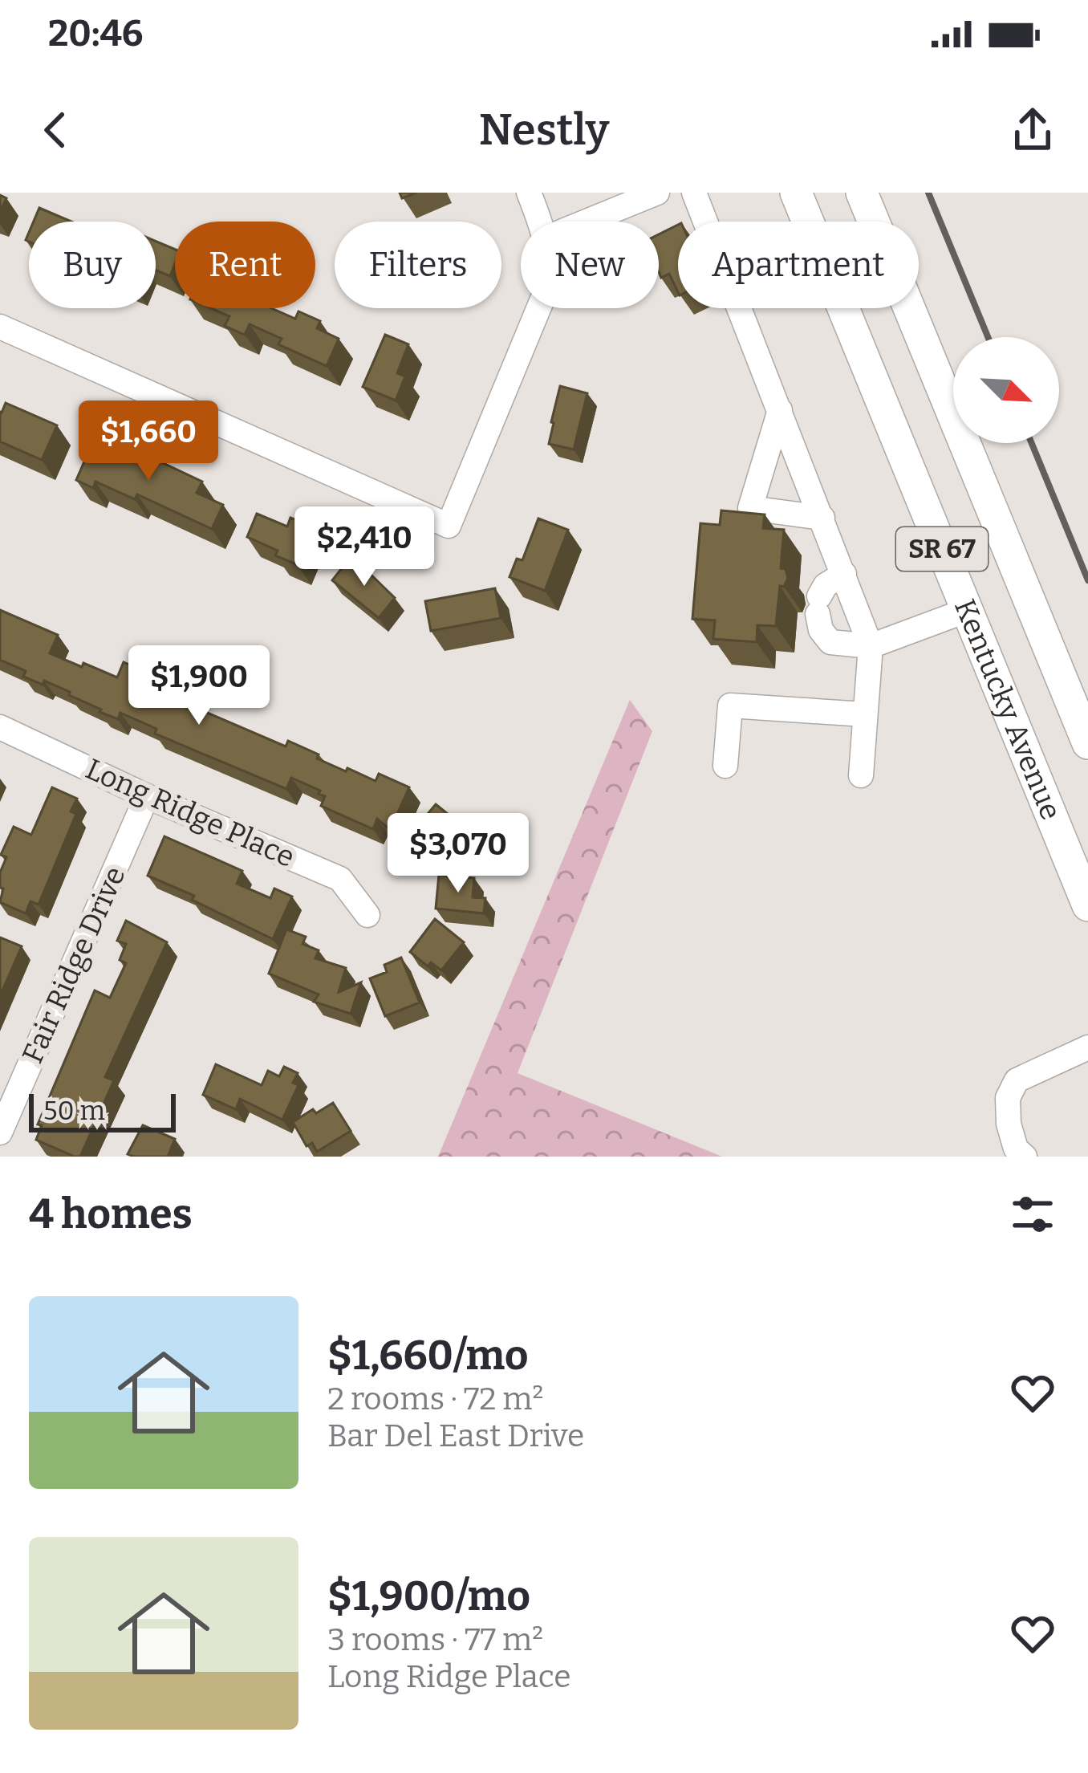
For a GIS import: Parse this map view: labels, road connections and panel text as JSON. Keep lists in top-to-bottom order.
{
  "streets": {
    "main road": ["SR 67", "Kentucky Avenue"],
    "street": ["Long Ridge Place", "Fair Ridge Drive"]
  },
  "crossings": [
    ["Long Ridge Place", "Fair Ridge Drive"]
  ],
  "scale_bar": "50 m",
  "north": "bottom right",
  "page": {
    "status": "20:46",
    "header": "Nestly",
    "chip": [
      "Buy",
      "Rent",
      "Filters",
      "New",
      "Apartment"
    ],
    "price": [
      "$1,660",
      "$2,410",
      "$1,900",
      "$3,070"
    ],
    "scale": "50 m",
    "heading": "4 homes",
    "list": [
      {
        "name": "$1,660/mo",
        "note": "2 rooms · 72 m² · Bar Del East Drive"
      },
      {
        "name": "$1,900/mo",
        "note": "3 rooms · 77 m² · Long Ridge Place"
      }
    ]
  }
}
